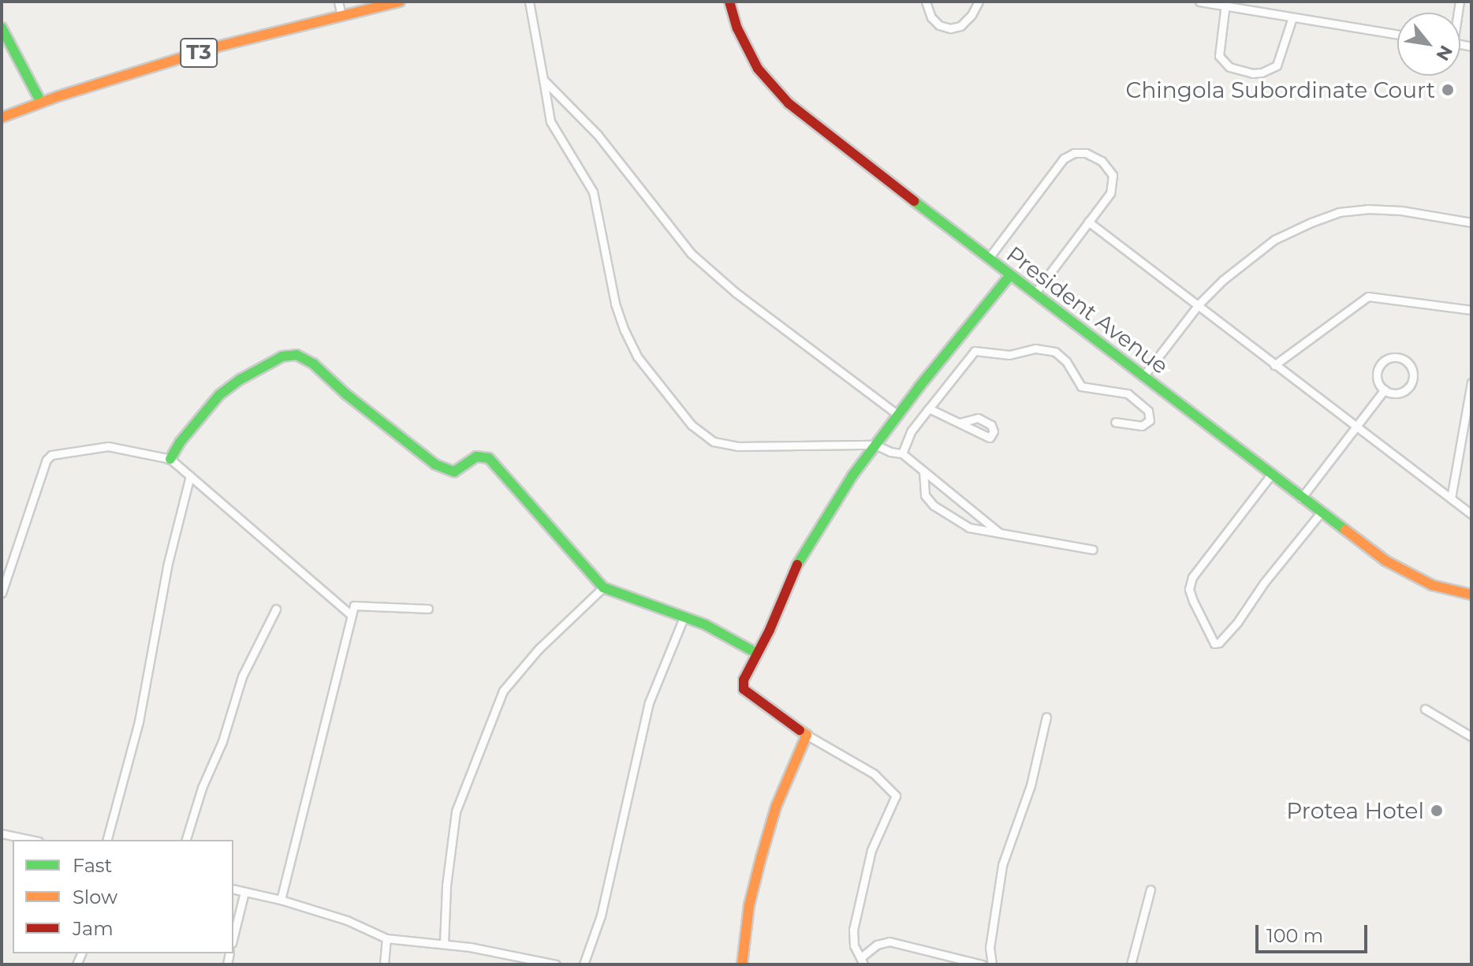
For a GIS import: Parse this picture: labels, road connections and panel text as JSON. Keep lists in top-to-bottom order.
{
  "streets": {
    "main road": ["T3", "President Avenue"]
  },
  "places": ["Chingola Subordinate Court", "Protea Hotel"],
  "legend": ["Fast", "Slow", "Jam"],
  "scale_bar": "100 m",
  "north": "bottom right"
}
